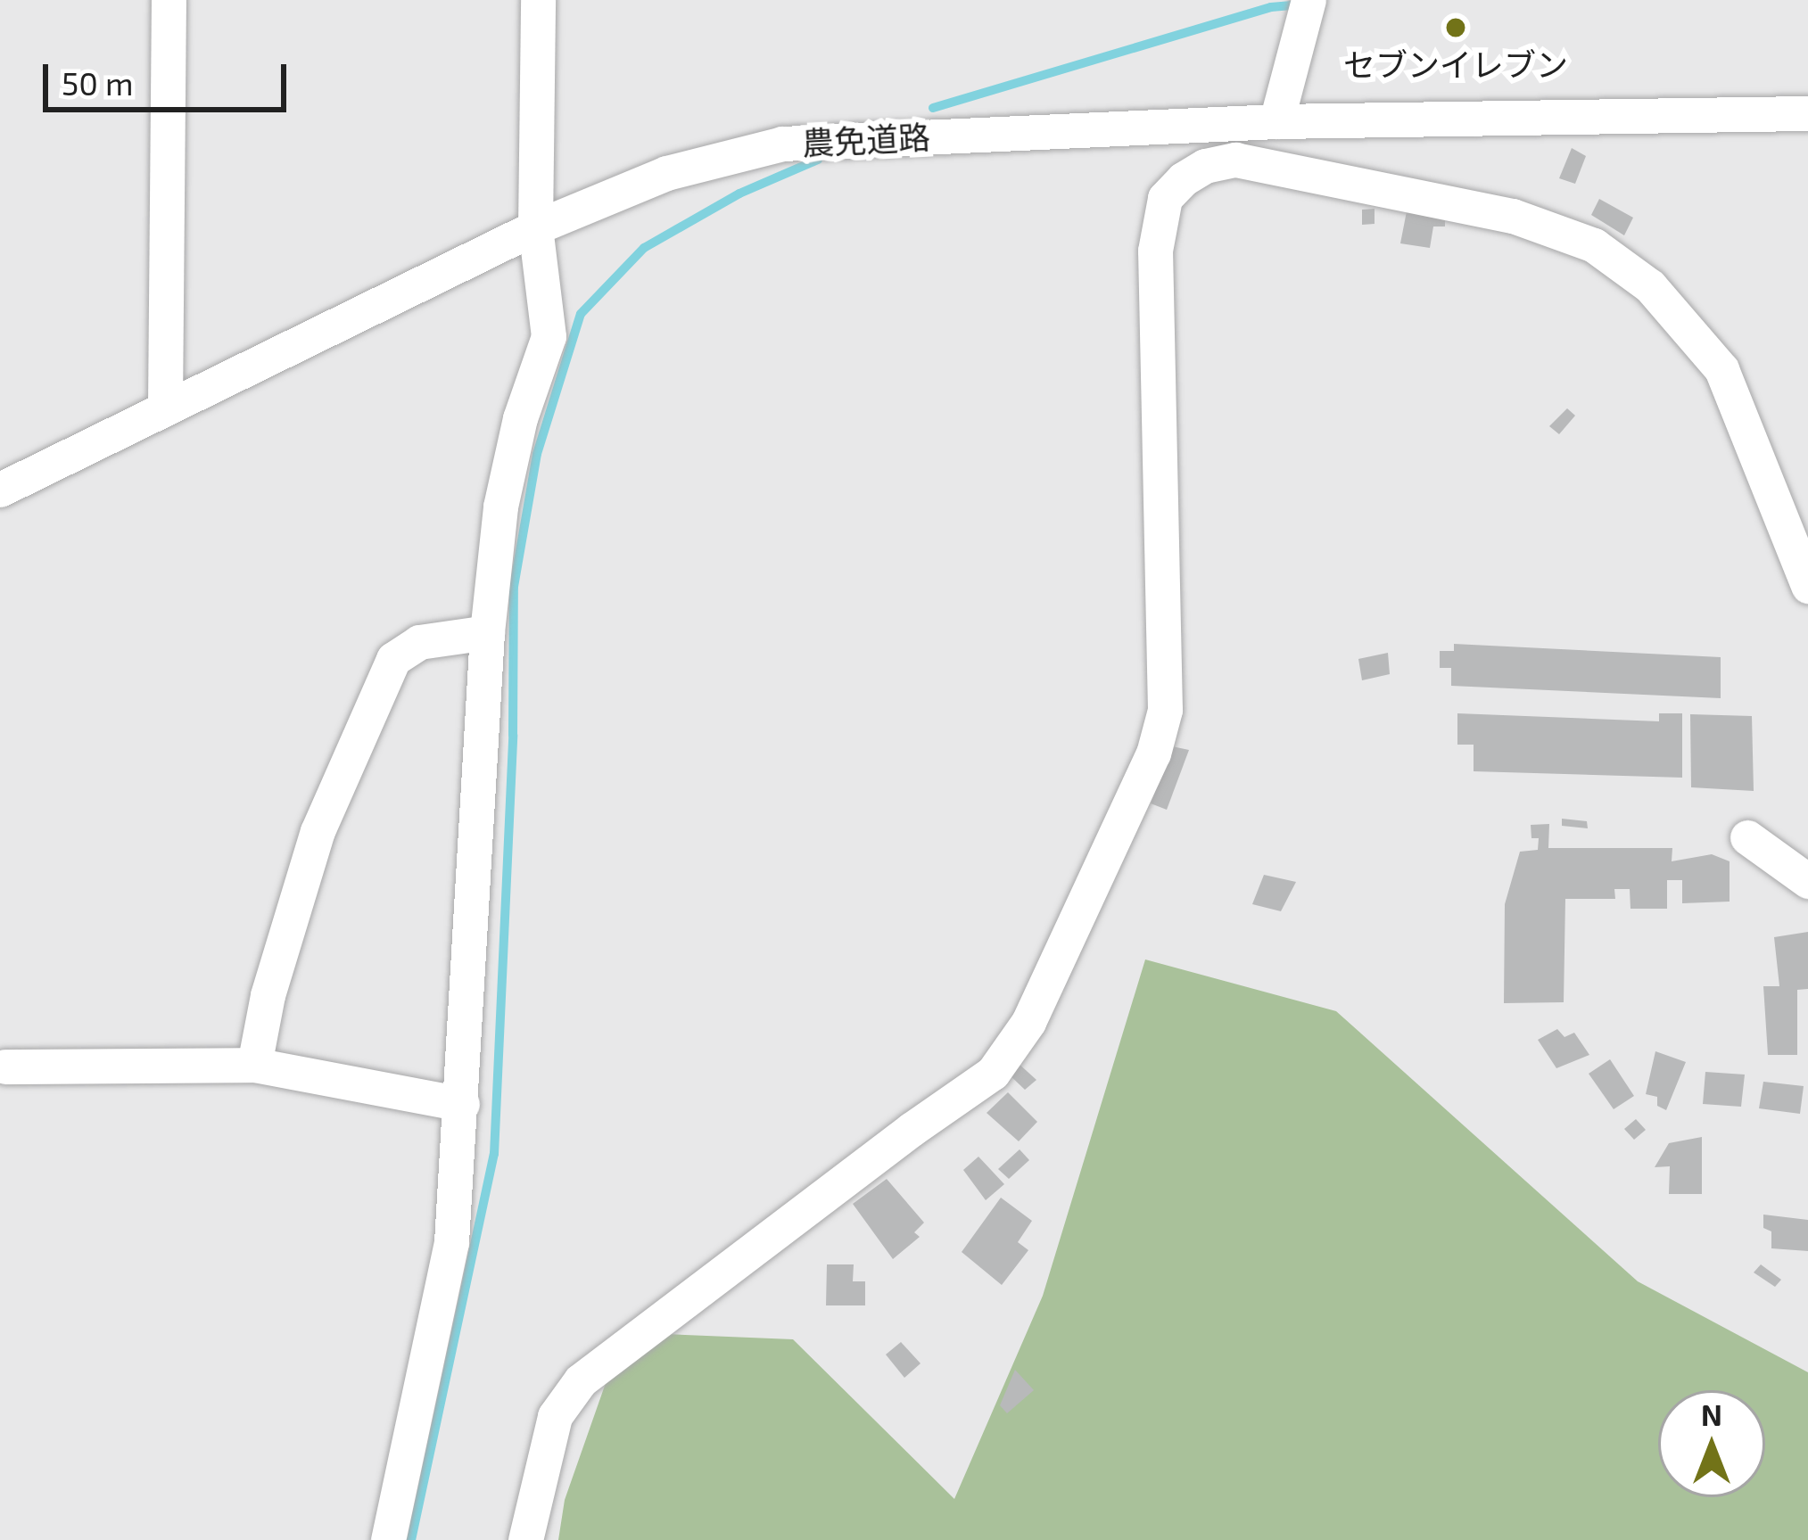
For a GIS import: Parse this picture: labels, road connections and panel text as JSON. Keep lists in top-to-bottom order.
{
  "streets": {
    "street": ["農免道路"]
  },
  "places": ["セブンイレブン"],
  "scale_bar": "50 m",
  "north": "top"
}
